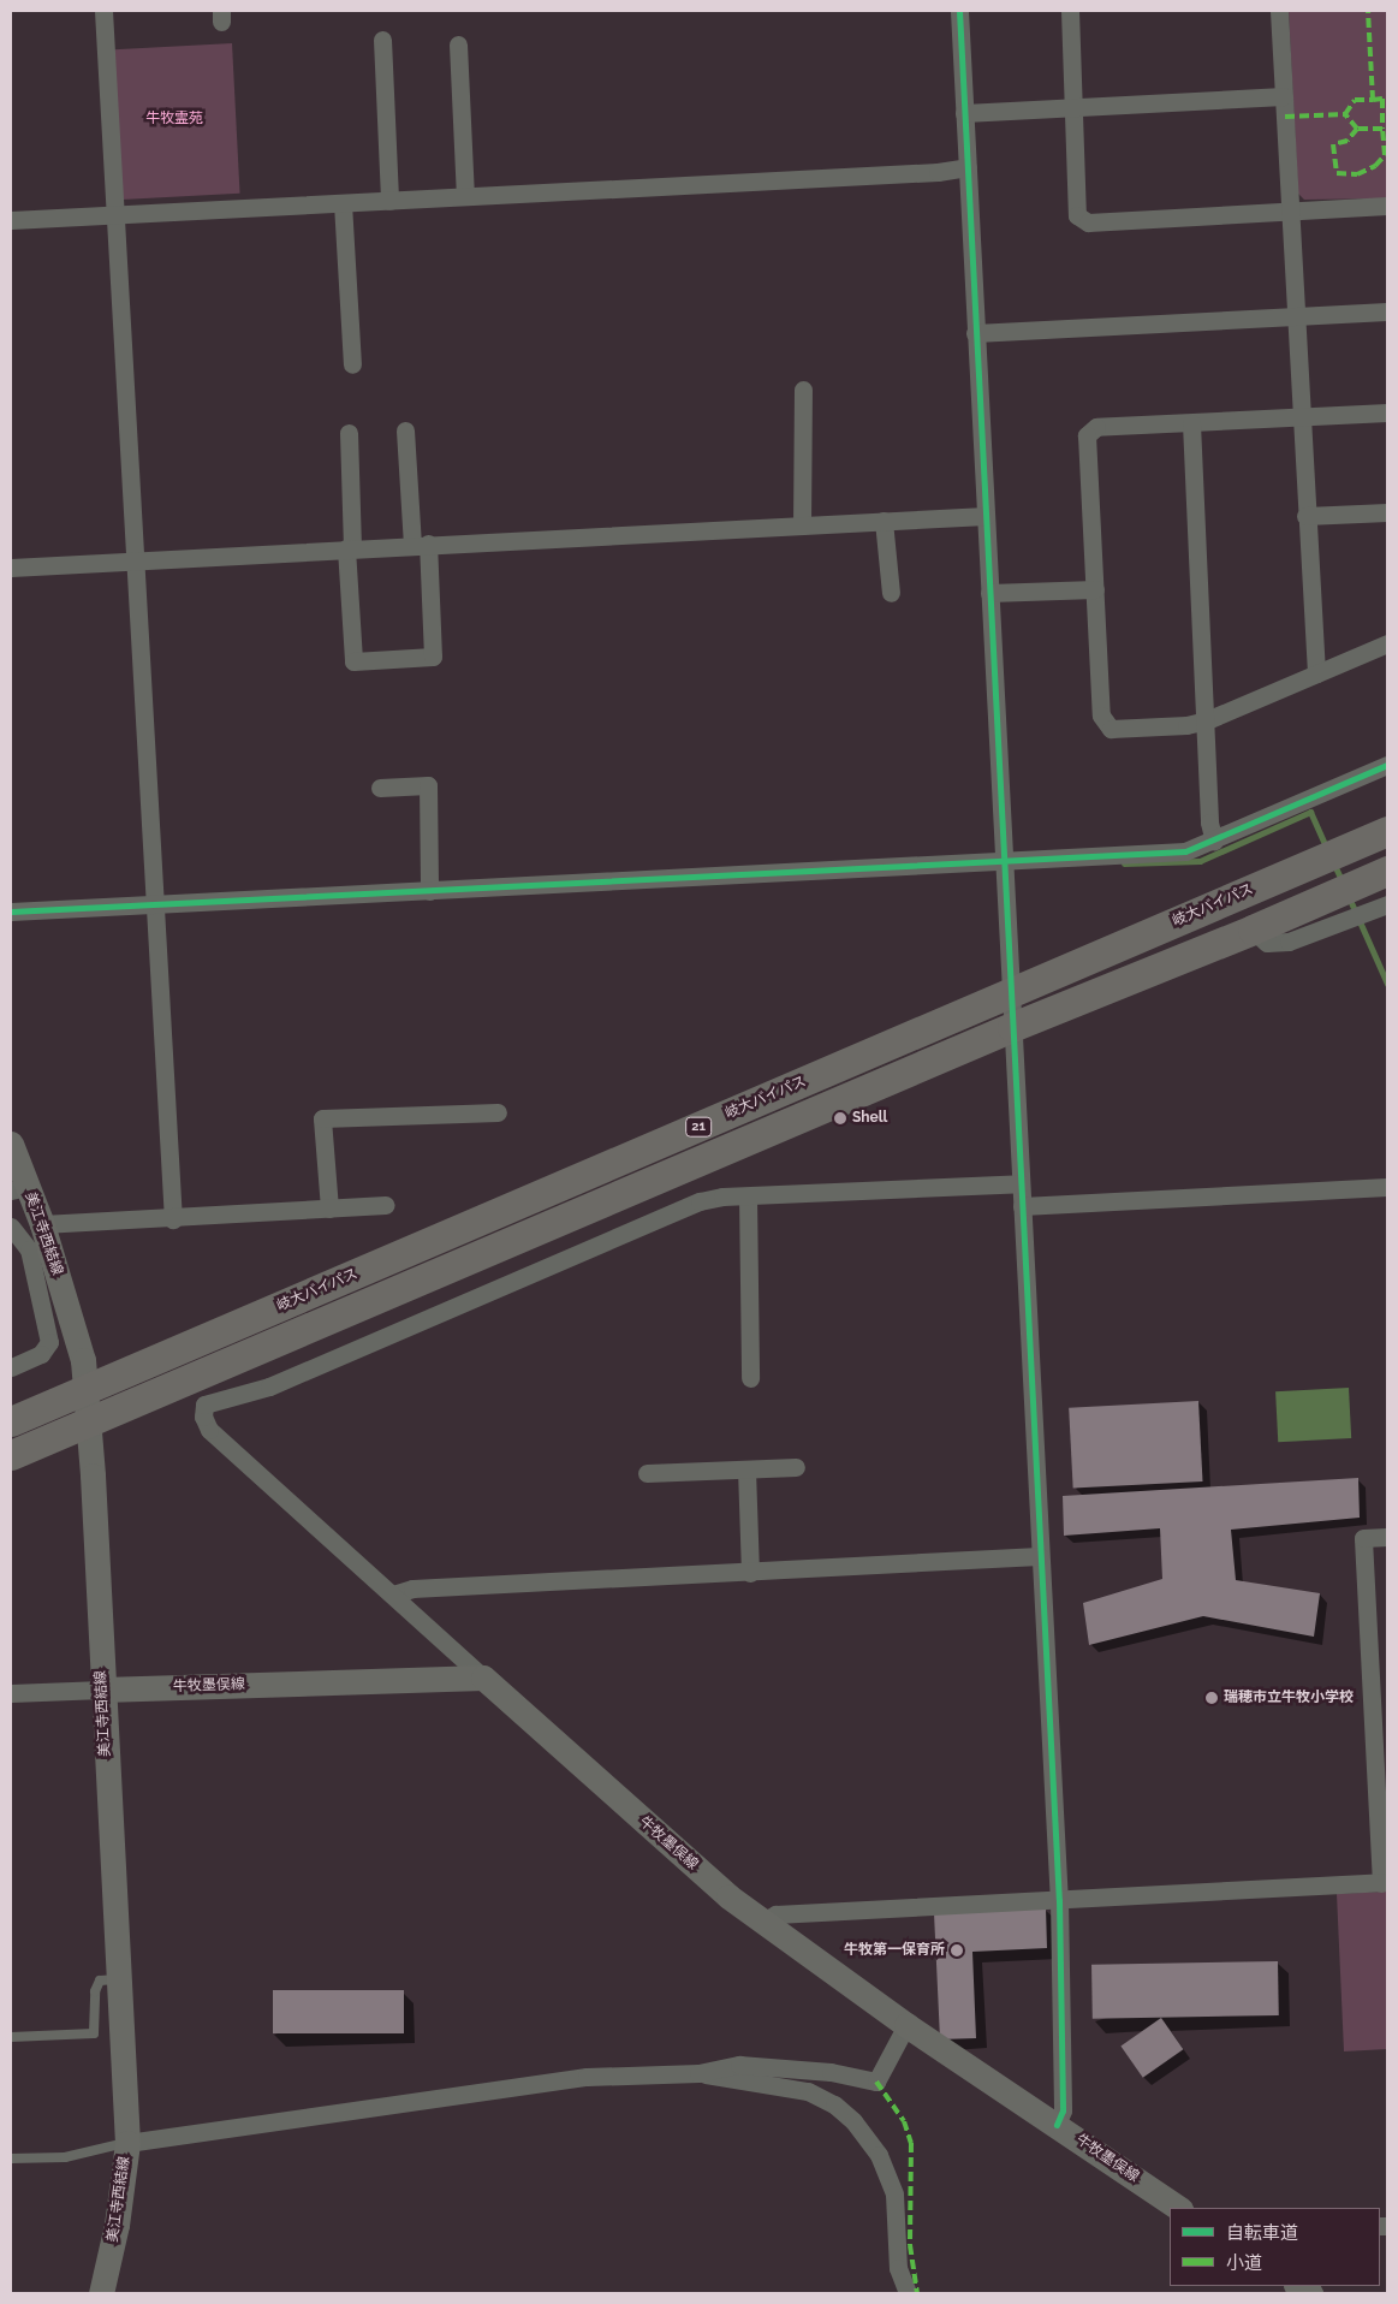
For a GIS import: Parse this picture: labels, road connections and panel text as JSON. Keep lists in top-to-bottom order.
{
  "streets": {
    "highway": ["岐大バイパス", "21"],
    "main road": ["美江寺西結線", "牛牧墨俣線"]
  },
  "crossings": [
    ["岐大バイパス", "美江寺西結線"],
    ["21", "美江寺西結線"],
    ["美江寺西結線", "牛牧墨俣線"]
  ],
  "parks": ["牛牧霊苑"],
  "places": ["Shell", "瑞穂市立牛牧小学校", "牛牧第一保育所"],
  "legend": ["自転車道", "小道"]
}
